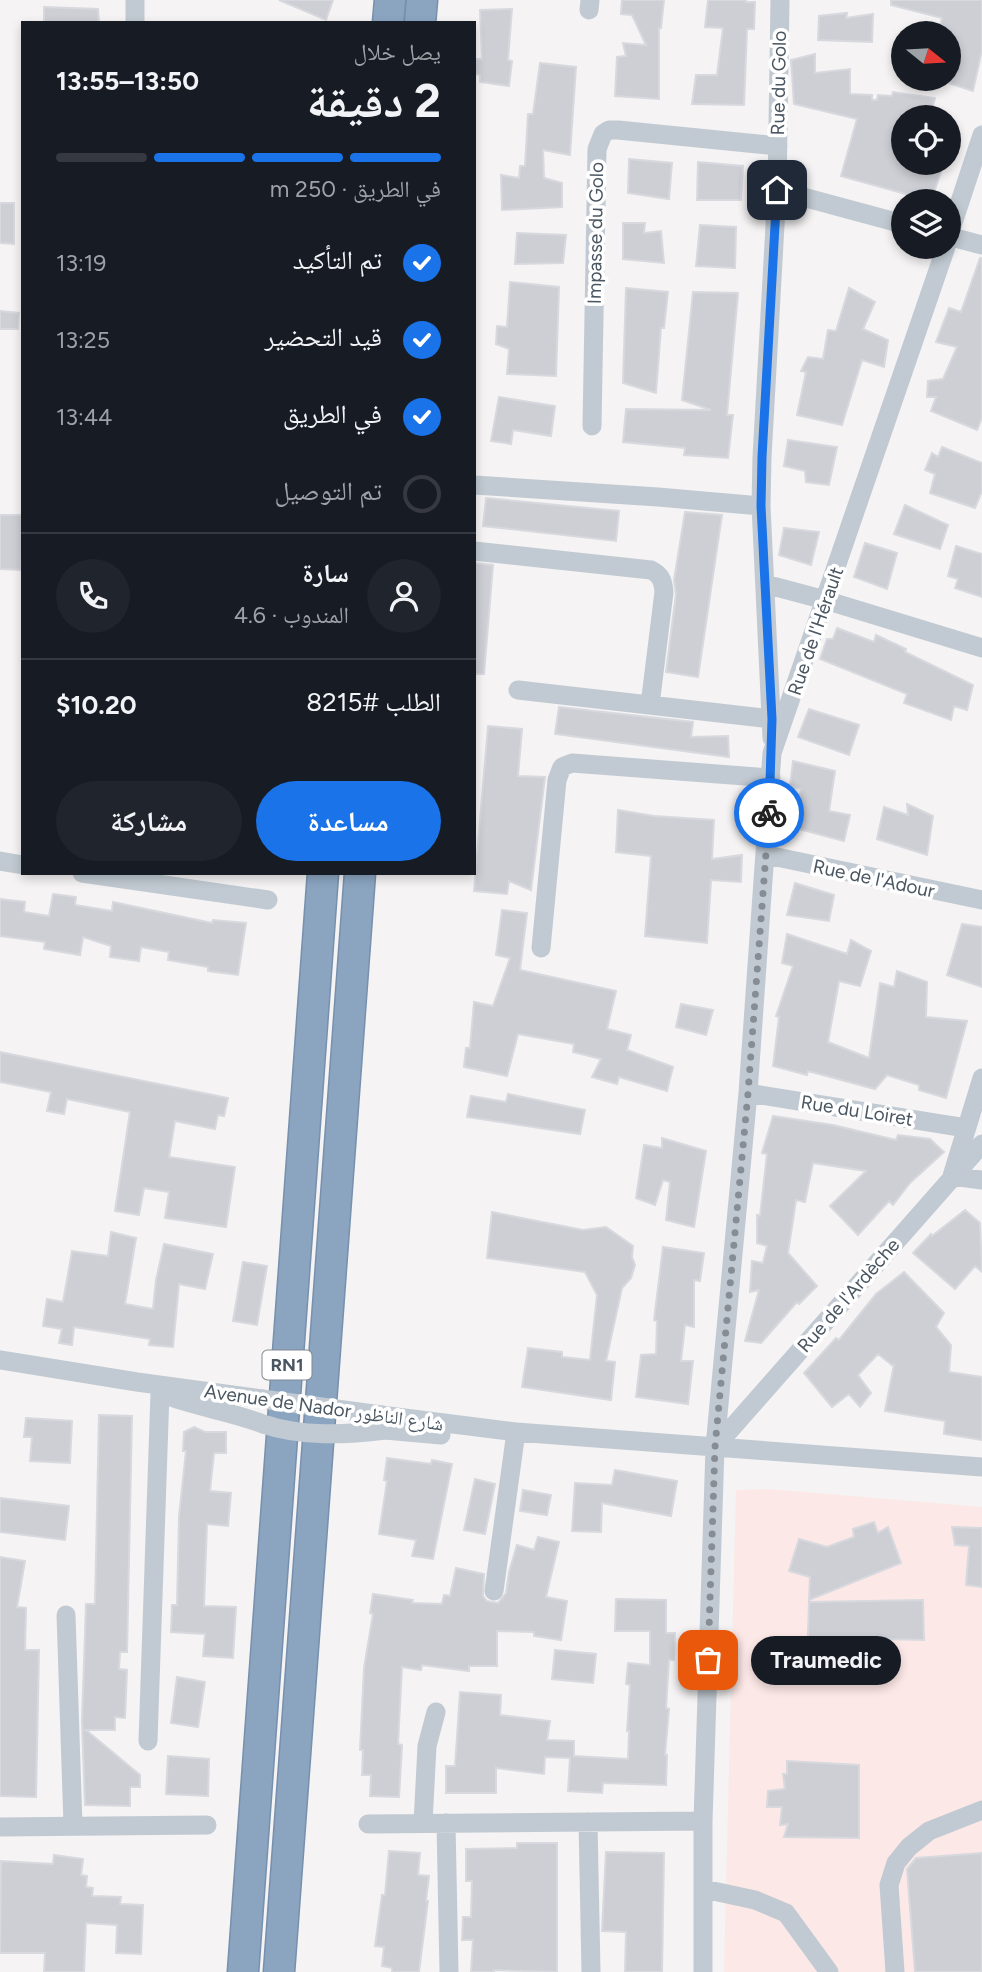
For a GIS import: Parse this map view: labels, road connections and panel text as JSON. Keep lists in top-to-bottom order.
{
  "streets": {
    "highway": ["RN1"],
    "street": [
      "Rue du Golo",
      "Impasse du Golo",
      "Rue de l'Hérault",
      "Rue de l'Adour",
      "Rue du Loiret",
      "Rue de l'Ardèche",
      "Avenue de Nador شارع الناظور"
    ]
  },
  "crossings": [
    ["Rue du Golo", "Impasse du Golo"],
    ["Rue du Golo", "Rue de l'Hérault"],
    ["Rue de l'Hérault", "Rue de l'Adour"],
    ["Rue de l'Hérault", "Rue du Loiret"],
    ["Rue de l'Hérault", "Rue de l'Ardèche"],
    ["Rue de l'Hérault", "Avenue de Nador شارع الناظور"],
    ["Rue de l'Ardèche", "Avenue de Nador شارع الناظور"]
  ],
  "places": ["Traumedic"],
  "north": "right",
  "page": {
    "heading": ["2 دقيقة", "يصل خلال", "13:50–13:55"],
    "panel": [
      "سارة",
      "المندوب · 4.6",
      "الطلب #8215",
      "$10.20"
    ],
    "bar": "في الطريق · 250 m",
    "list": [
      ["تم التأكيد", "13:19"],
      ["قيد التحضير", "13:25"],
      ["في الطريق", "13:44"],
      "تم التوصيل"
    ],
    "buttons": ["مساعدة", "مشاركة"],
    "bubble": "Traumedic"
  }
}
